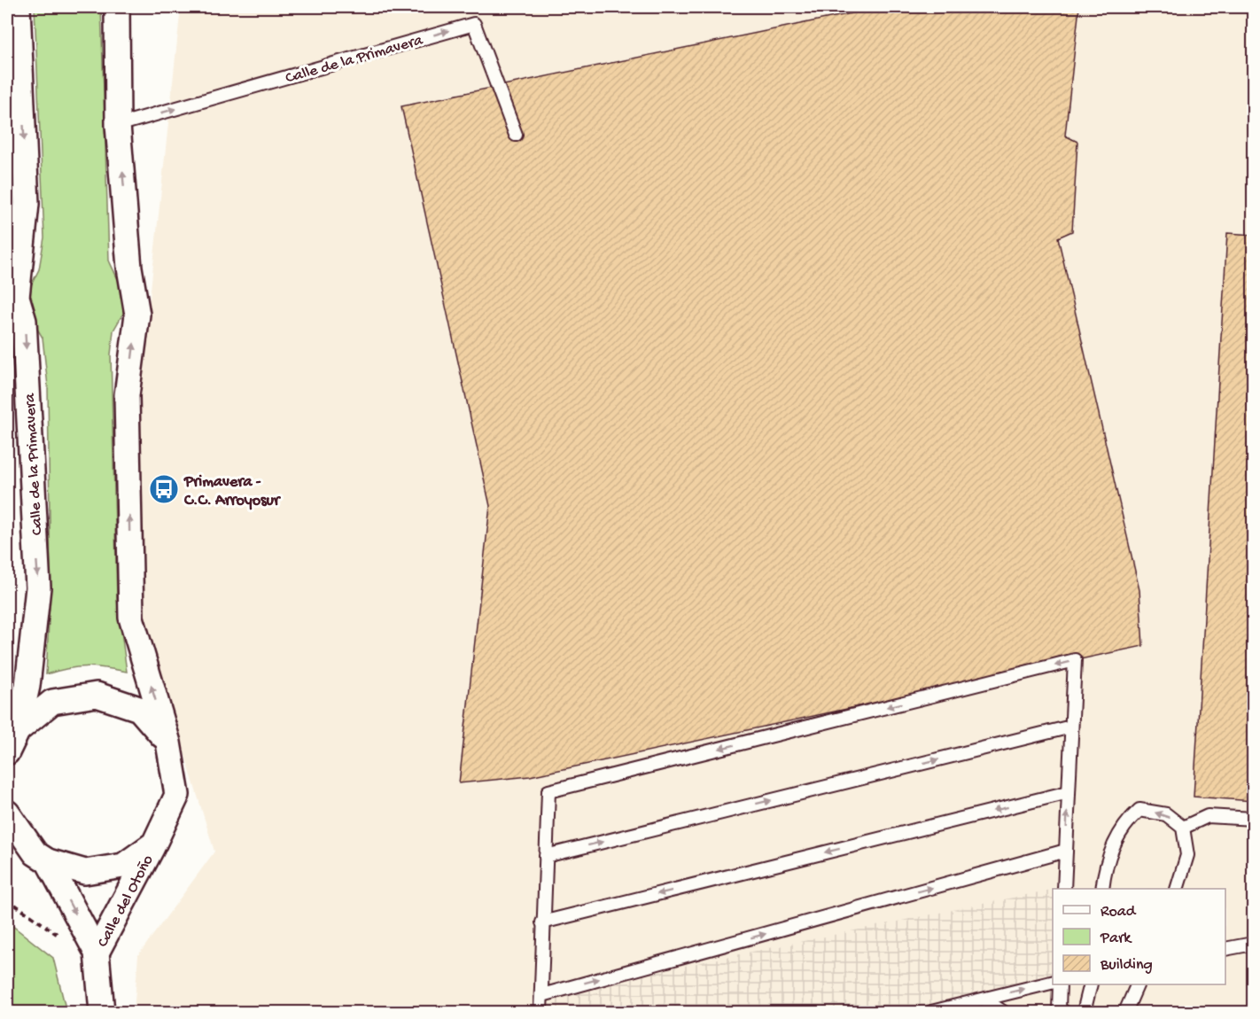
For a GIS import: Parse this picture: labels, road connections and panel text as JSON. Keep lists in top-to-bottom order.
{
  "streets": {
    "street": ["Calle de la Primavera", "Calle del Otoño"]
  },
  "places": {
    "bus stop": ["Primavera - C.C. Arroyosur"]
  },
  "legend": ["Road", "Park", "Building"]
}
